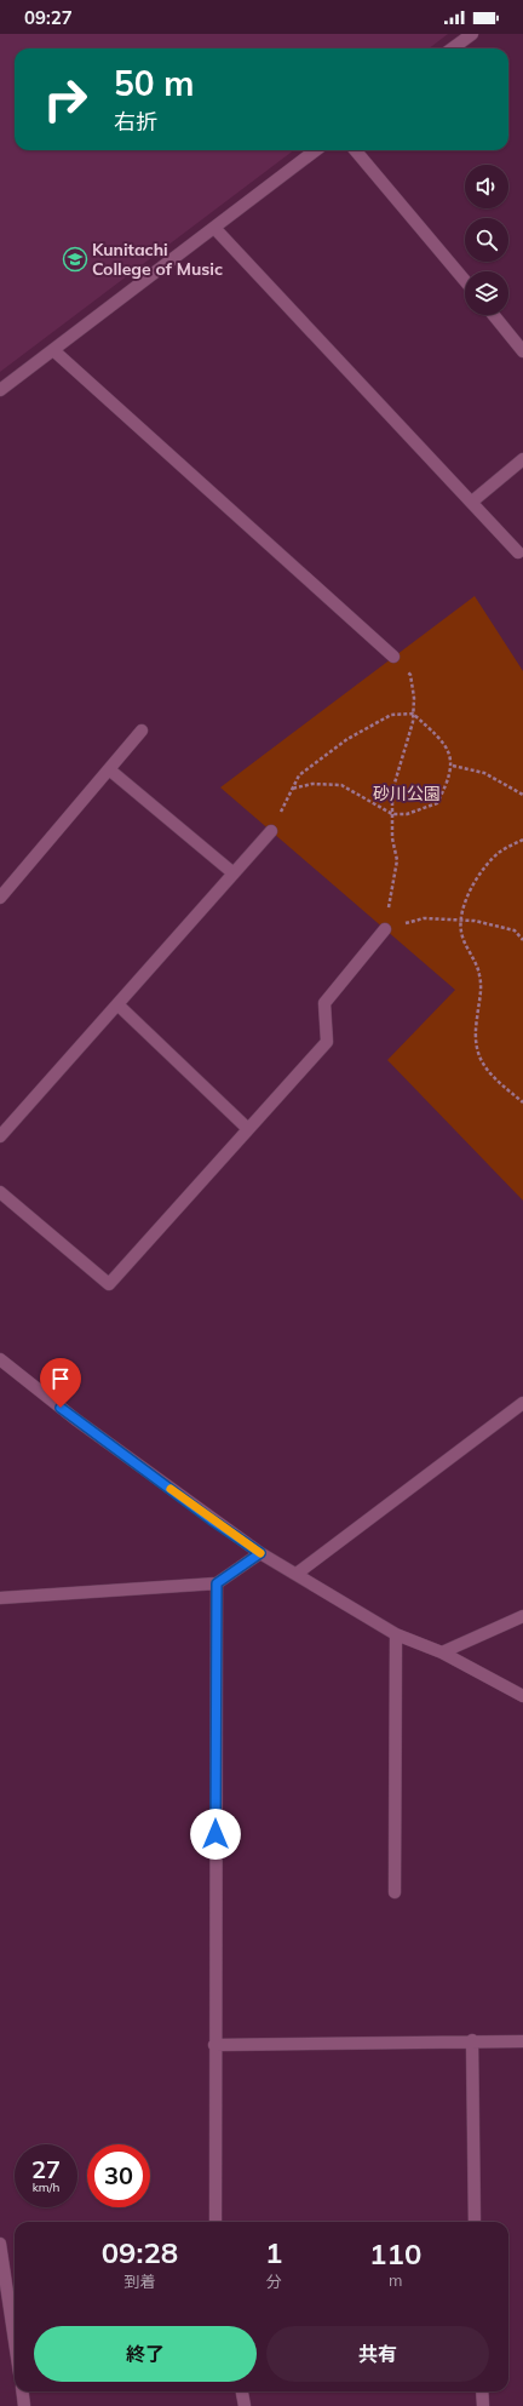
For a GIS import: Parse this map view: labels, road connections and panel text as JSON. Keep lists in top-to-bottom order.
{
  "parks": ["砂川公園"],
  "places": {
    "school or university": ["Kunitachi College of Music"]
  },
  "page": {
    "status": "09:27",
    "turn": ["50 m", "右折"],
    "speed": "27 km/h",
    "limit": "30",
    "eta": [
      "09:28",
      "到着",
      "1",
      "分",
      "110",
      "m"
    ],
    "buttons": ["終了", "共有"]
  }
}
